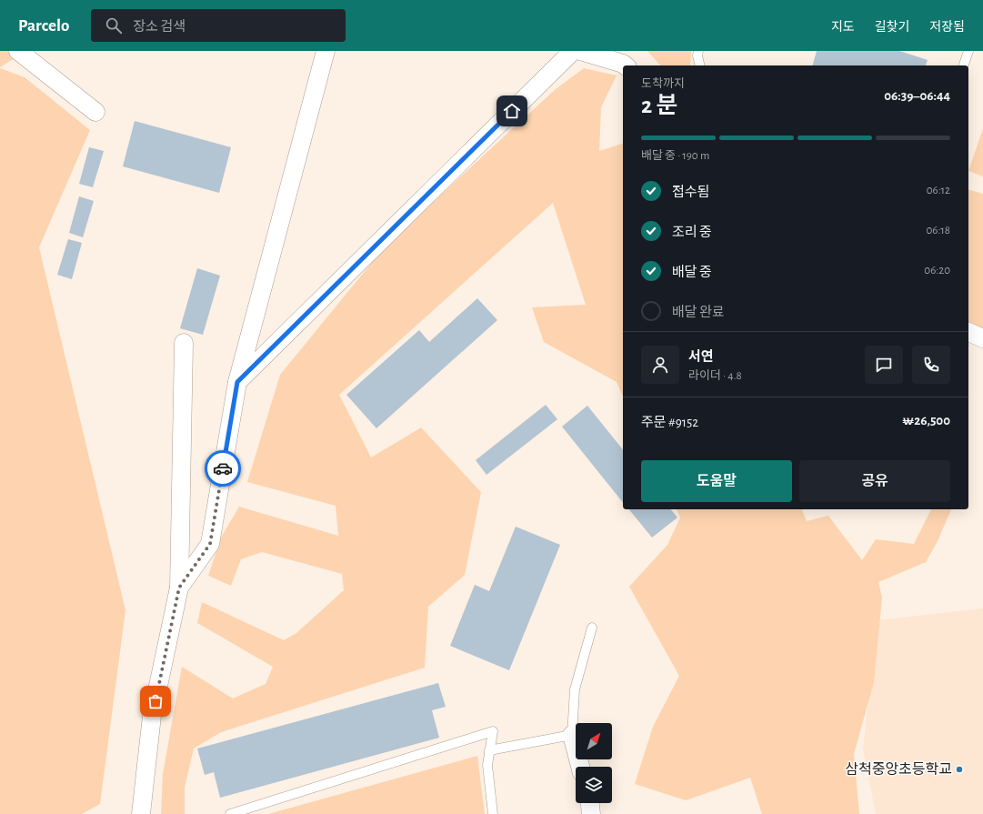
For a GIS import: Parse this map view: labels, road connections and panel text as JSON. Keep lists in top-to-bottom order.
{
  "places": ["삼척중앙초등학교"],
  "north": "top right",
  "page": {
    "header": "Parcelo",
    "search": "장소 검색",
    "nav": ["지도", "길찾기", "저장됨"],
    "heading": ["2 분", "도착까지", "06:39–06:44"],
    "panel": [
      "서연",
      "라이더 · 4.8",
      "주문 #9152",
      "₩26,500"
    ],
    "bar": "배달 중 · 190 m",
    "list": [
      ["접수됨", "06:12"],
      ["조리 중", "06:18"],
      ["배달 중", "06:20"],
      "배달 완료"
    ],
    "buttons": ["도움말", "공유"]
  }
}
